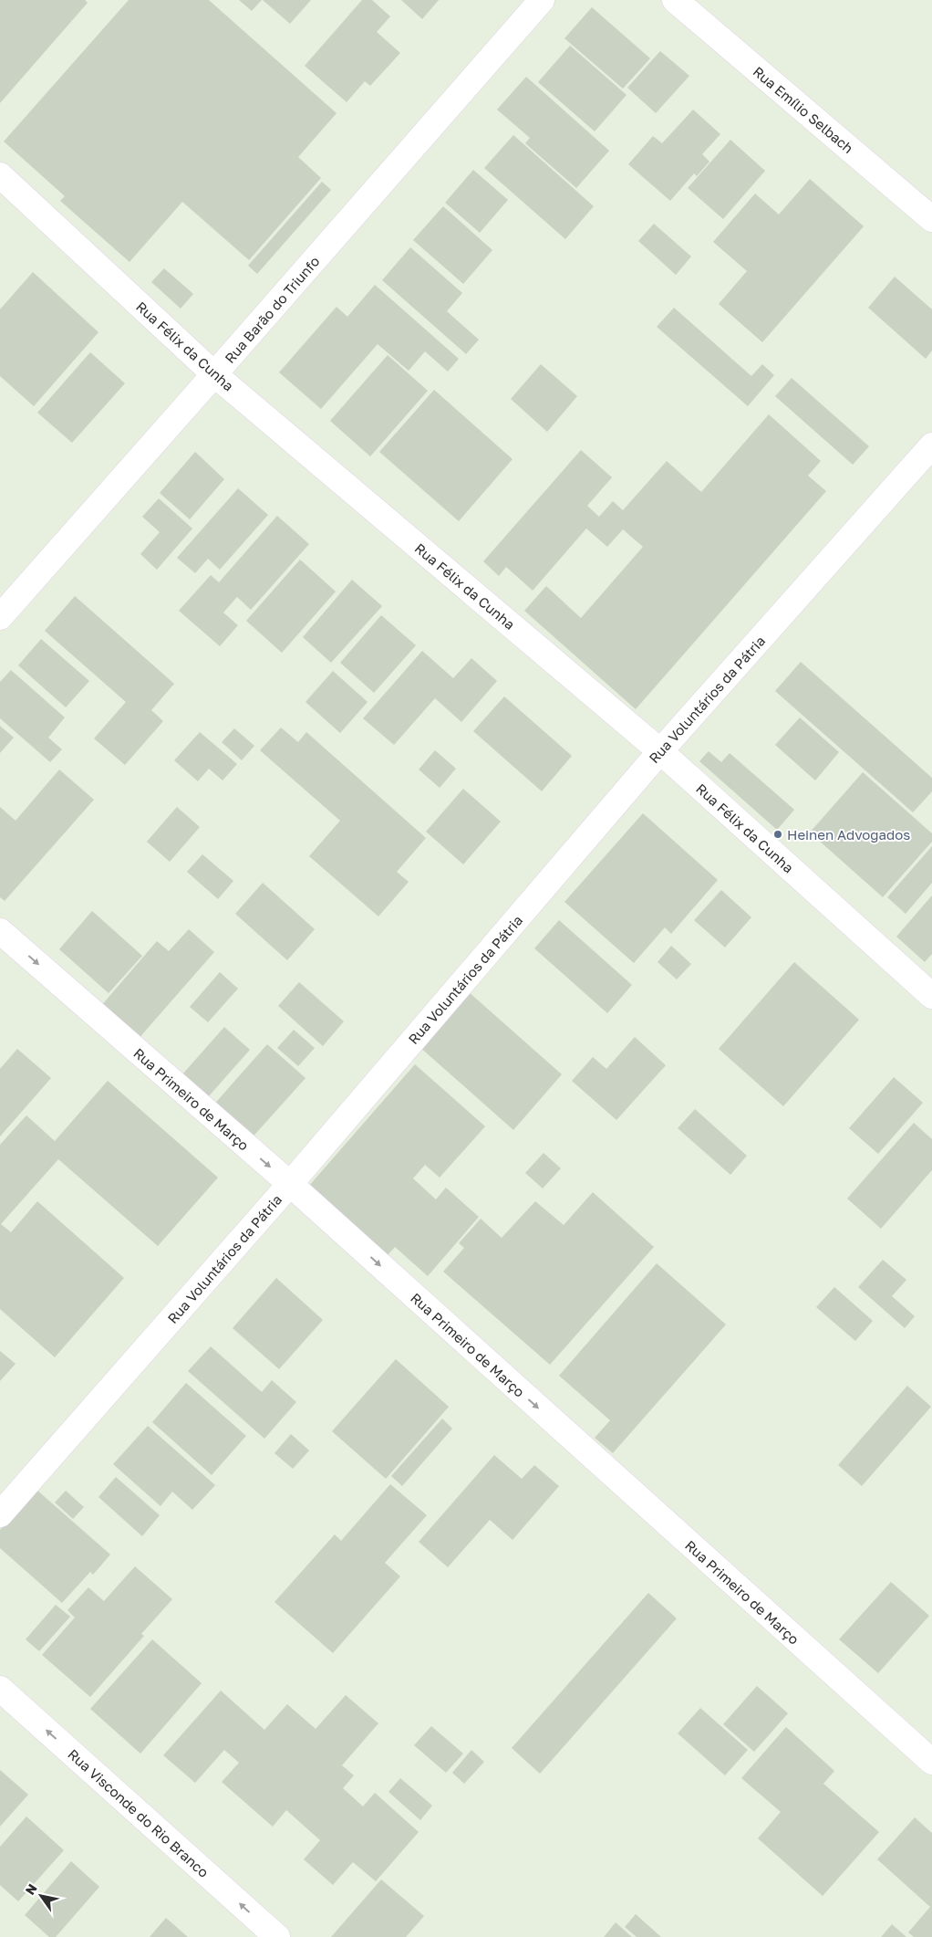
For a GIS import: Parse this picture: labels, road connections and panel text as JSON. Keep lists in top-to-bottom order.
{
  "streets": {
    "street": [
      "Rua Emílio Selbach",
      "Rua Barão do Triunfo",
      "Rua Félix da Cunha",
      "Rua Voluntários da Pátria",
      "Rua Primeiro de Março",
      "Rua Visconde do Rio Branco"
    ]
  },
  "crossings": [
    ["Rua Barão do Triunfo", "Rua Félix da Cunha"],
    ["Rua Félix da Cunha", "Rua Voluntários da Pátria"],
    ["Rua Voluntários da Pátria", "Rua Primeiro de Março"]
  ],
  "one_way": ["Rua Primeiro de Março", "Rua Visconde do Rio Branco"],
  "places": ["Heinen Advogados"],
  "north": "top left"
}
